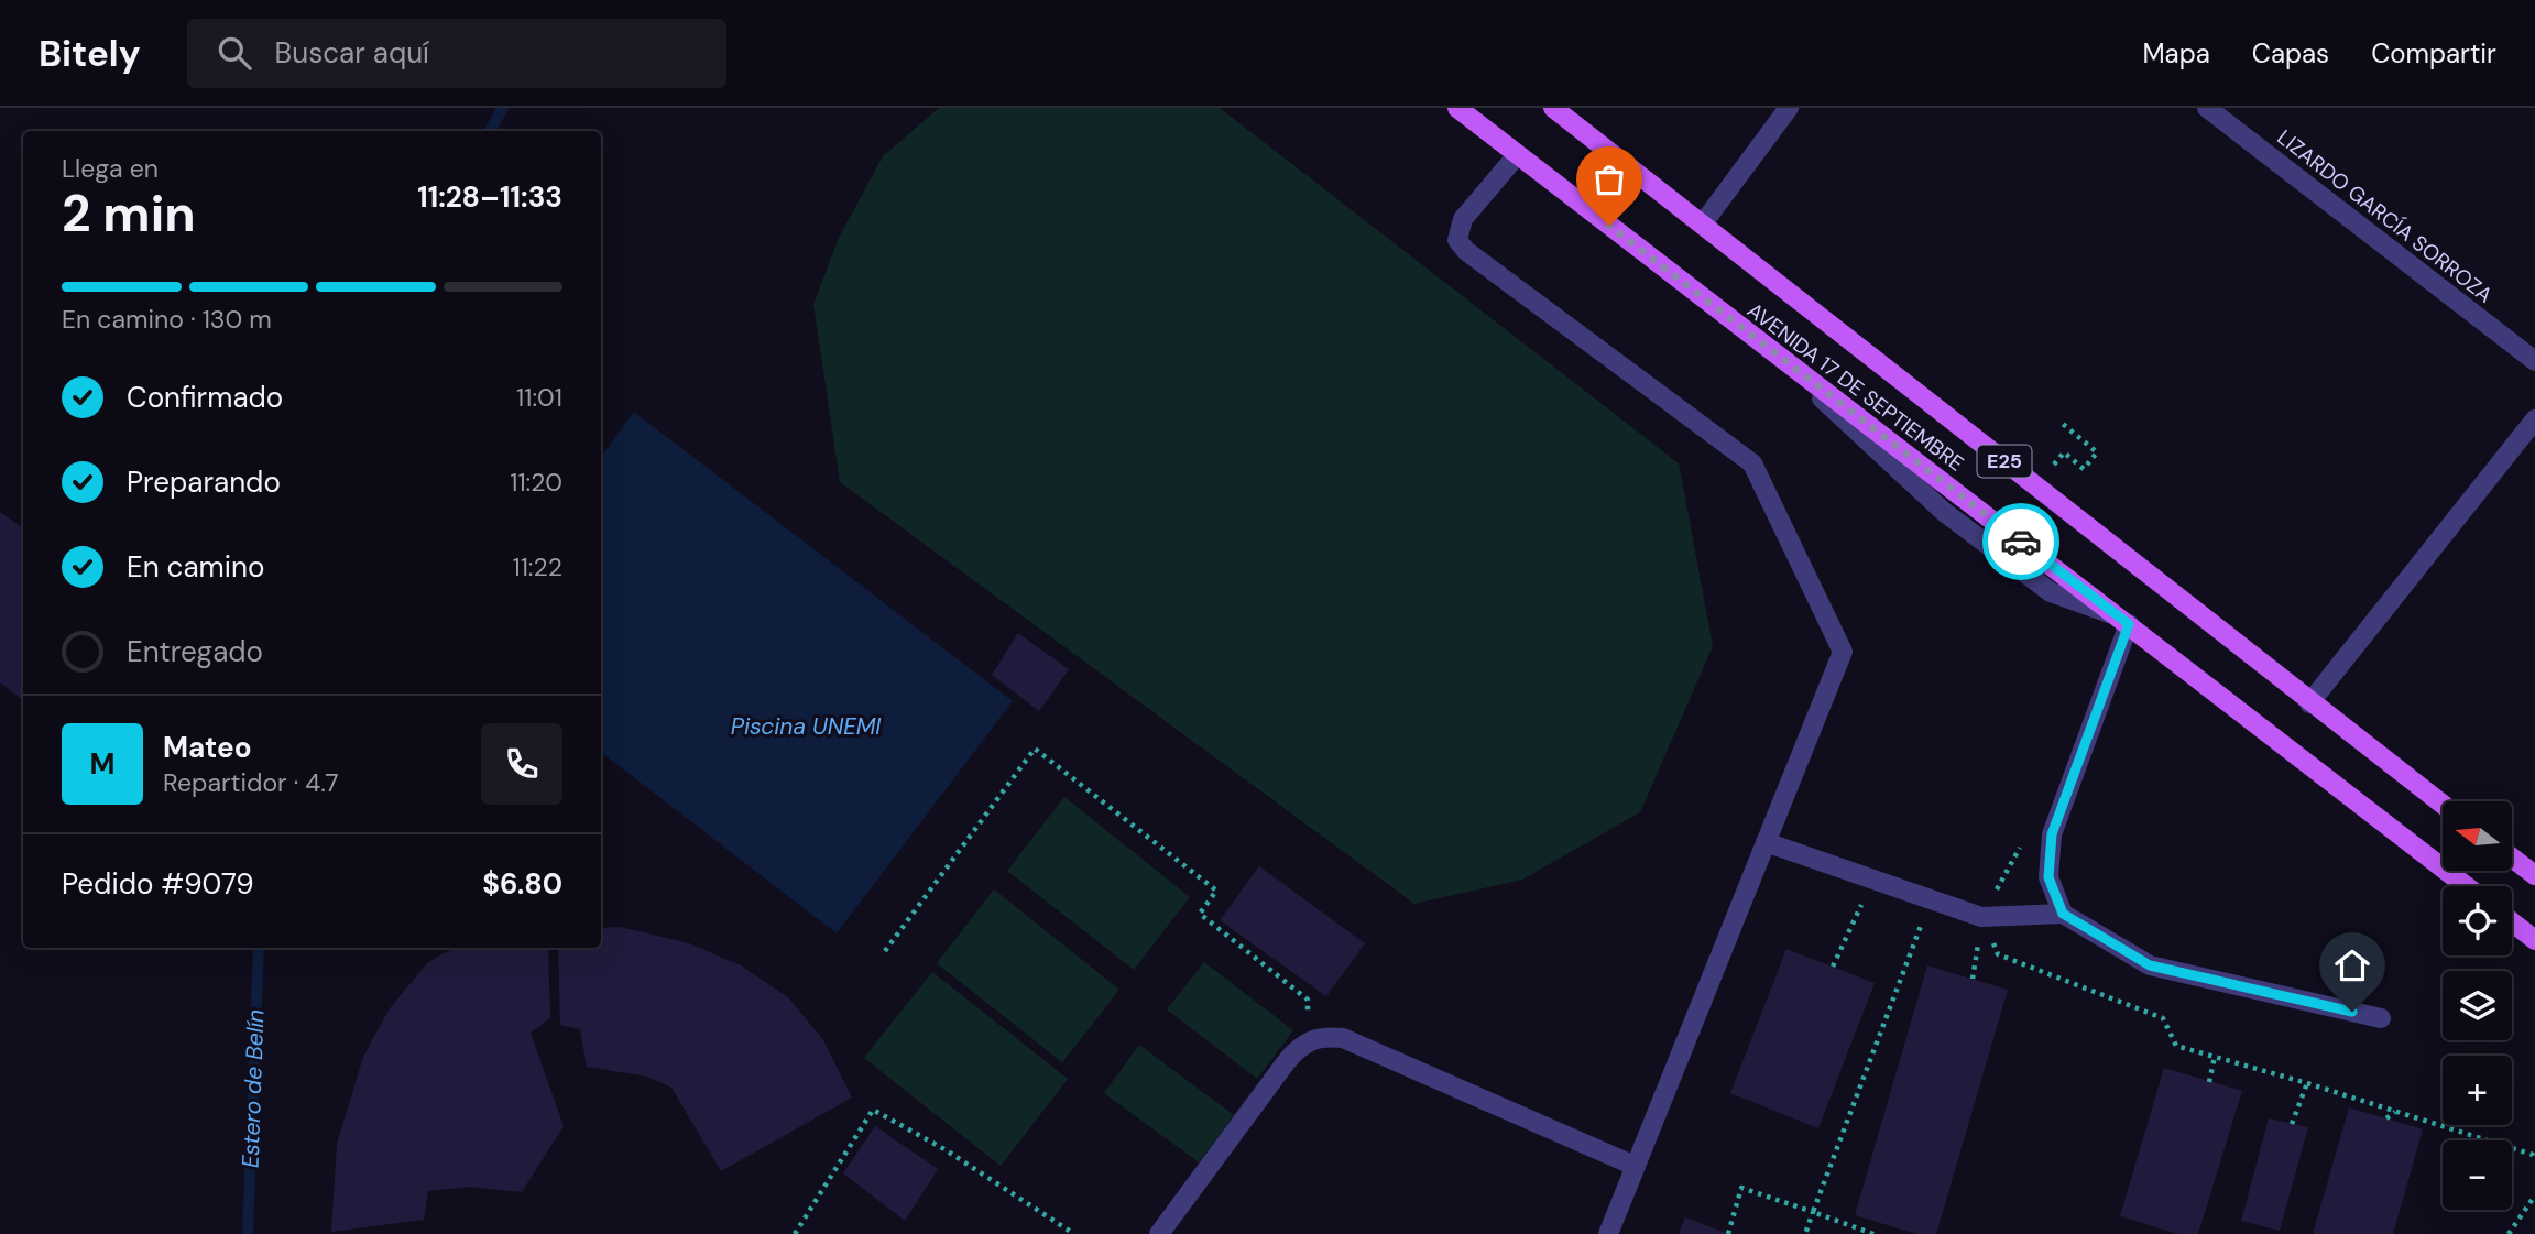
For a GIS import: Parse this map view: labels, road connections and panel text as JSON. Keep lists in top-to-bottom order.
{
  "streets": {
    "main road": ["AVENIDA 17 DE SEPTIEMBRE", "E25"],
    "street": ["LIZARDO GARCÍA SORROZA"]
  },
  "water": ["Piscina UNEMI", "Estero de Belín"],
  "north": "left",
  "page": {
    "header": "Bitely",
    "search": "Buscar aquí",
    "nav": ["Mapa", "Capas", "Compartir"],
    "heading": ["2 min", "Llega en", "11:28–11:33"],
    "panel": [
      "Mateo",
      "Repartidor · 4.7",
      "Pedido #9079",
      "$6.80"
    ],
    "bar": "En camino · 130 m",
    "list": [
      ["Confirmado", "11:01"],
      ["Preparando", "11:20"],
      ["En camino", "11:22"],
      "Entregado"
    ],
    "round": "M",
    "map_buttons": ["+", "−"]
  }
}
